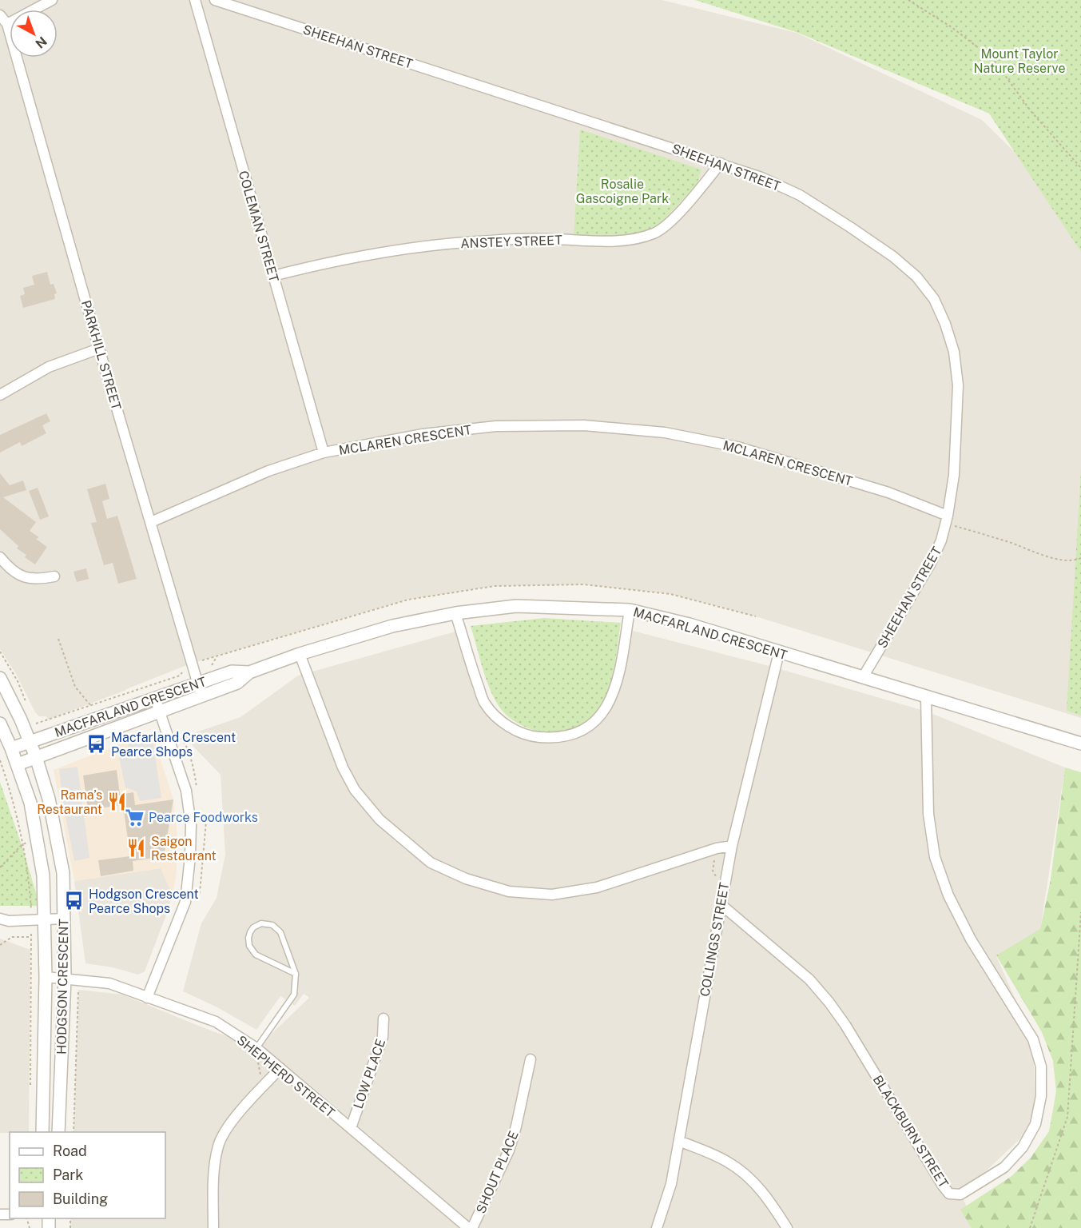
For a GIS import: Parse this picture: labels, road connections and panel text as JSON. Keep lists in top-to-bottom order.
{
  "streets": {
    "street": [
      "SHEEHAN STREET",
      "COLEMAN STREET",
      "ANSTEY STREET",
      "PARKHILL STREET",
      "MCLAREN CRESCENT",
      "MACFARLAND CRESCENT",
      "COLLINGS STREET",
      "HODGSON CRESCENT",
      "LOW PLACE",
      "SHEPHERD STREET",
      "BLACKBURN STREET",
      "SHOUT PLACE"
    ]
  },
  "crossings": [
    ["SHEEHAN STREET", "ANSTEY STREET"],
    ["SHEEHAN STREET", "MCLAREN CRESCENT"],
    ["SHEEHAN STREET", "MACFARLAND CRESCENT"],
    ["COLEMAN STREET", "ANSTEY STREET"],
    ["COLEMAN STREET", "MCLAREN CRESCENT"],
    ["PARKHILL STREET", "MCLAREN CRESCENT"],
    ["PARKHILL STREET", "MACFARLAND CRESCENT"],
    ["MACFARLAND CRESCENT", "COLLINGS STREET"],
    ["MACFARLAND CRESCENT", "HODGSON CRESCENT"],
    ["MACFARLAND CRESCENT", "BLACKBURN STREET"],
    ["COLLINGS STREET", "BLACKBURN STREET"],
    ["HODGSON CRESCENT", "SHEPHERD STREET"],
    ["LOW PLACE", "SHEPHERD STREET"]
  ],
  "parks": ["Mount Taylor Nature Reserve", "Rosalie Gascoigne Park"],
  "places": {
    "bus stop": ["Macfarland Crescent Pearce Shops", "Hodgson Crescent Pearce Shops"],
    "restaurant": ["Rama’s Restaurant", "Saigon Restaurant"],
    "supermarket": ["Pearce Foodworks"]
  },
  "legend": ["Road", "Park", "Building"],
  "north": "bottom right"
}
